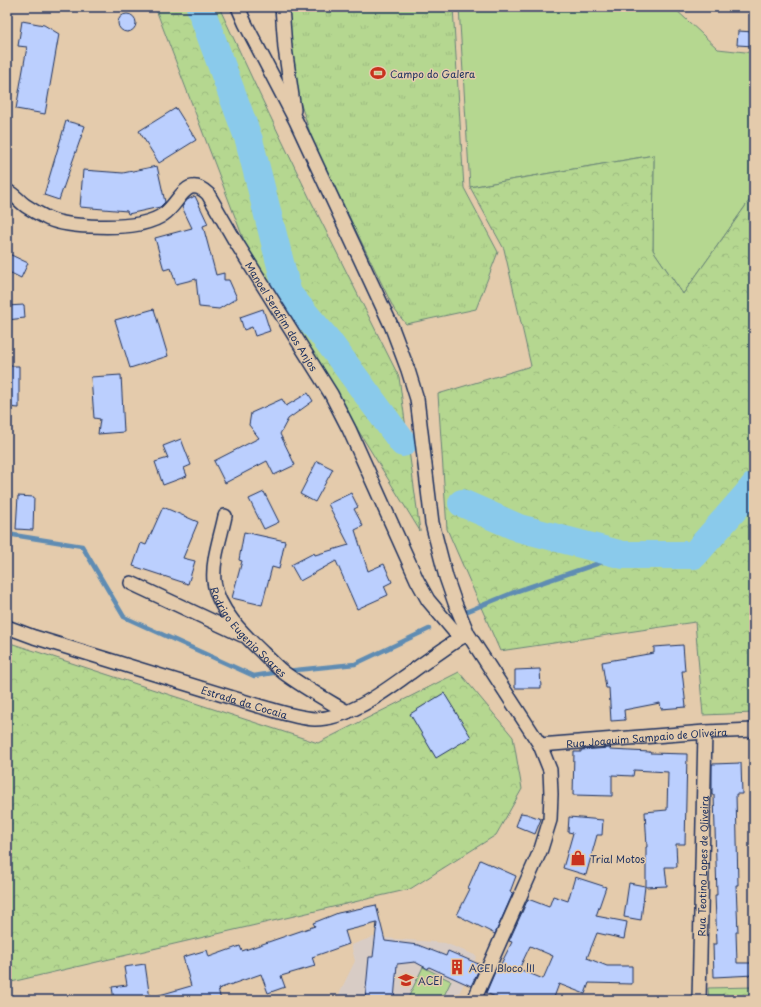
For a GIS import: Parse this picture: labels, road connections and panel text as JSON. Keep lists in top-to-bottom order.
{
  "streets": {
    "street": [
      "Manoel Serafim dos Anjos",
      "Rodrigo Eugenio Soares",
      "Estrada da Cocaia",
      "Rua Joaquim Sampaio de Oliveira",
      "Rua Teotino Lopes de Oliveira"
    ]
  },
  "crossings": [
    ["Manoel Serafim dos Anjos", "Estrada da Cocaia"],
    ["Rodrigo Eugenio Soares", "Estrada da Cocaia"],
    ["Rua Joaquim Sampaio de Oliveira", "Rua Teotino Lopes de Oliveira"]
  ],
  "places": {
    "sports": ["Campo do Galera"],
    "shop": ["Trial Motos"],
    "building": ["ACEI Bloco III"],
    "school or university": ["ACEI"]
  }
}
